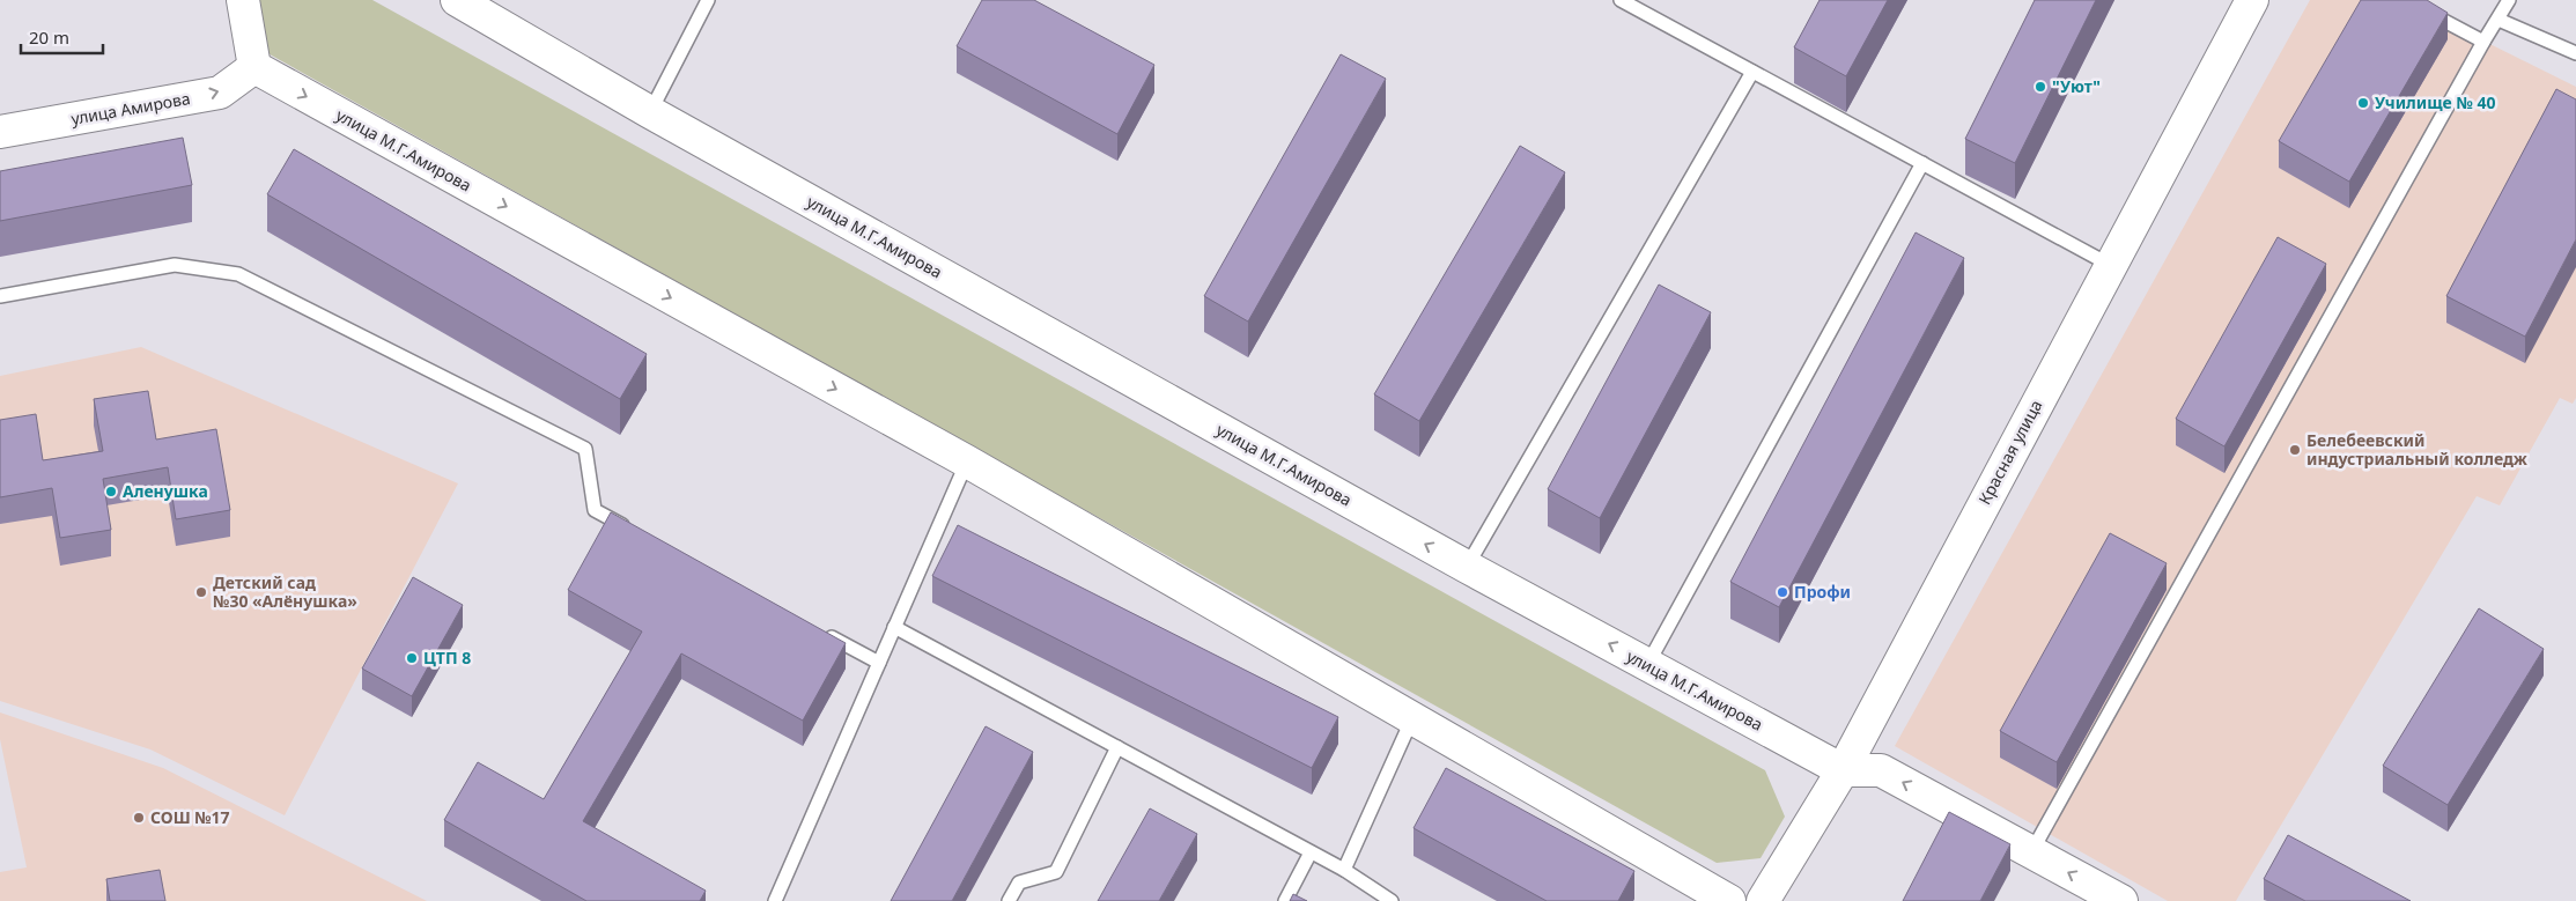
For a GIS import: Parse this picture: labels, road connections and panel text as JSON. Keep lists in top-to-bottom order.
{
  "streets": {
    "street": ["улица Амирова", "улица М.Г.Амирова", "Красная улица"]
  },
  "crossings": [
    ["улица Амирова", "улица М.Г.Амирова"],
    ["улица М.Г.Амирова", "Красная улица"]
  ],
  "one_way": ["улица Амирова"],
  "places": [
    "\"Уют\"",
    "Училище № 40",
    "Белебеевский индустриальный колледж",
    "Аленушка",
    "Детский сад №30 «Алёнушка»",
    "Профи",
    "ЦТП 8",
    "СОШ №17"
  ],
  "scale_bar": "20 m"
}
